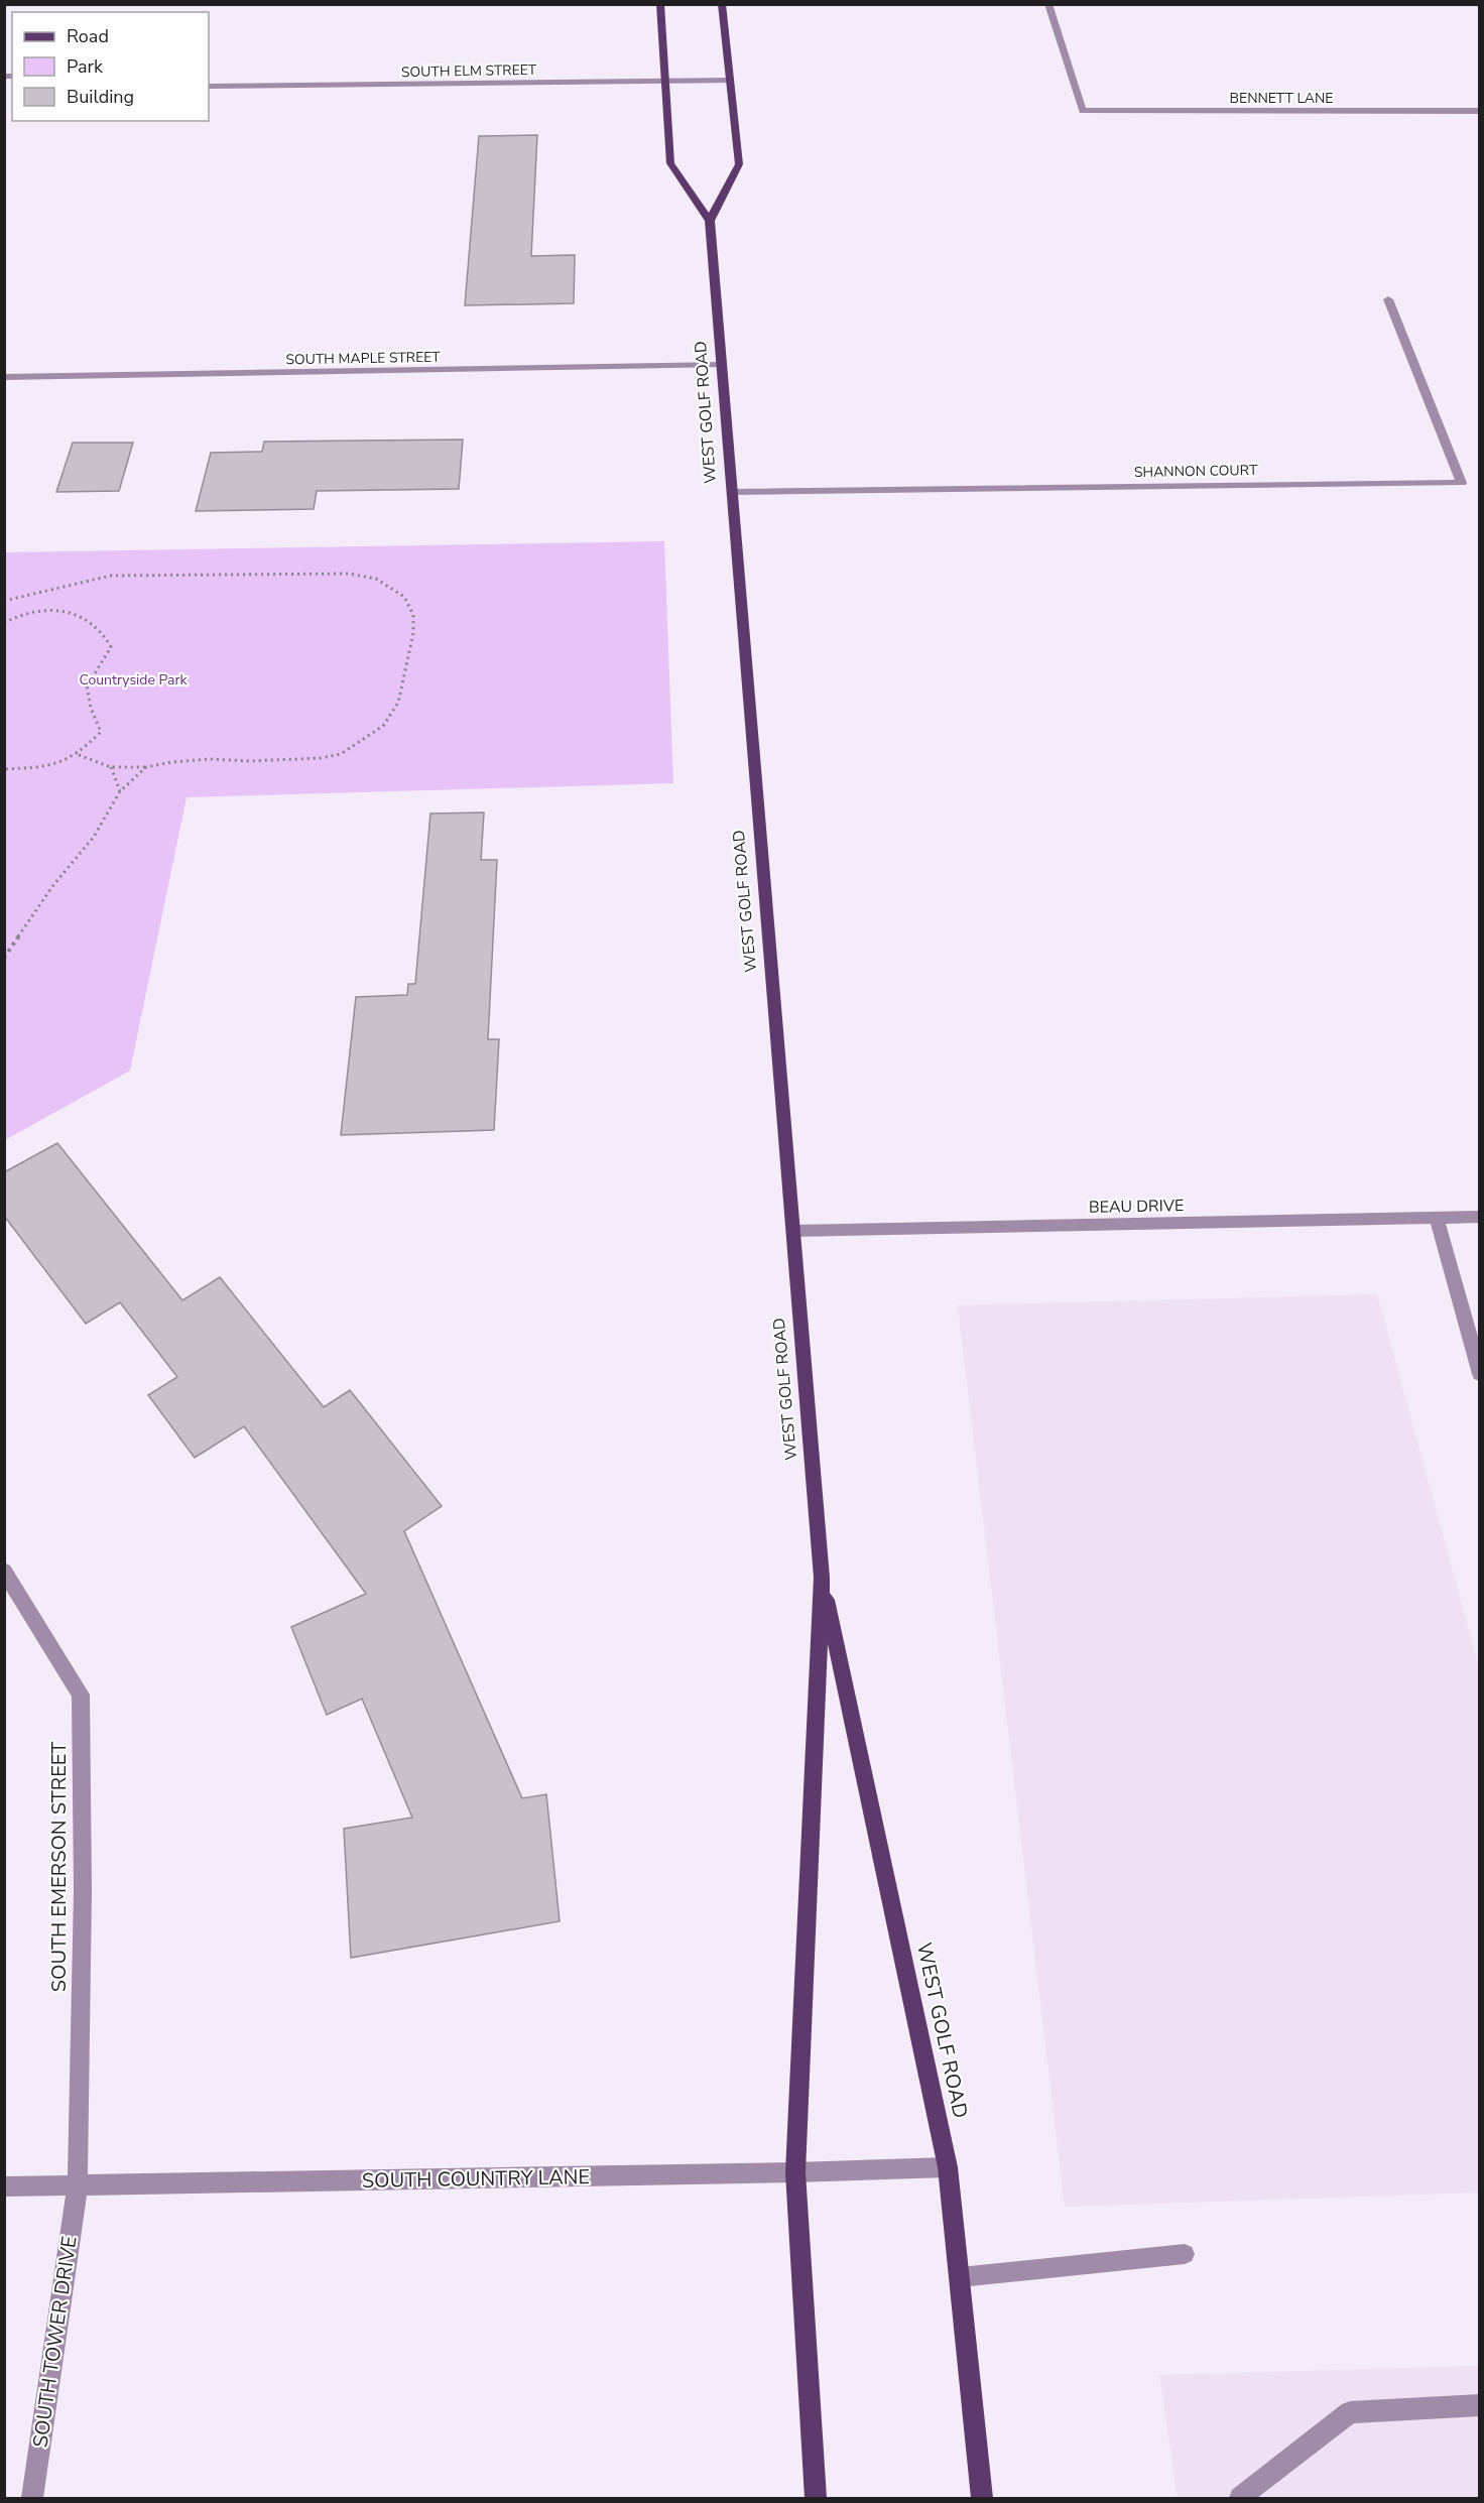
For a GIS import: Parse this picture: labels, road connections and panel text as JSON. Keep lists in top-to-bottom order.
{
  "streets": {
    "main road": ["WEST GOLF ROAD"],
    "street": [
      "SOUTH ELM STREET",
      "BENNETT LANE",
      "SOUTH MAPLE STREET",
      "SHANNON COURT",
      "BEAU DRIVE",
      "SOUTH EMERSON STREET",
      "SOUTH COUNTRY LANE",
      "SOUTH TOWER DRIVE"
    ]
  },
  "crossings": [
    ["SOUTH ELM STREET", "WEST GOLF ROAD"],
    ["SOUTH MAPLE STREET", "WEST GOLF ROAD"],
    ["WEST GOLF ROAD", "SHANNON COURT"],
    ["WEST GOLF ROAD", "BEAU DRIVE"],
    ["WEST GOLF ROAD", "SOUTH COUNTRY LANE"],
    ["SOUTH EMERSON STREET", "SOUTH COUNTRY LANE"],
    ["SOUTH EMERSON STREET", "SOUTH TOWER DRIVE"],
    ["SOUTH COUNTRY LANE", "SOUTH TOWER DRIVE"]
  ],
  "parks": ["Countryside Park"],
  "legend": ["Road", "Park", "Building"]
}
